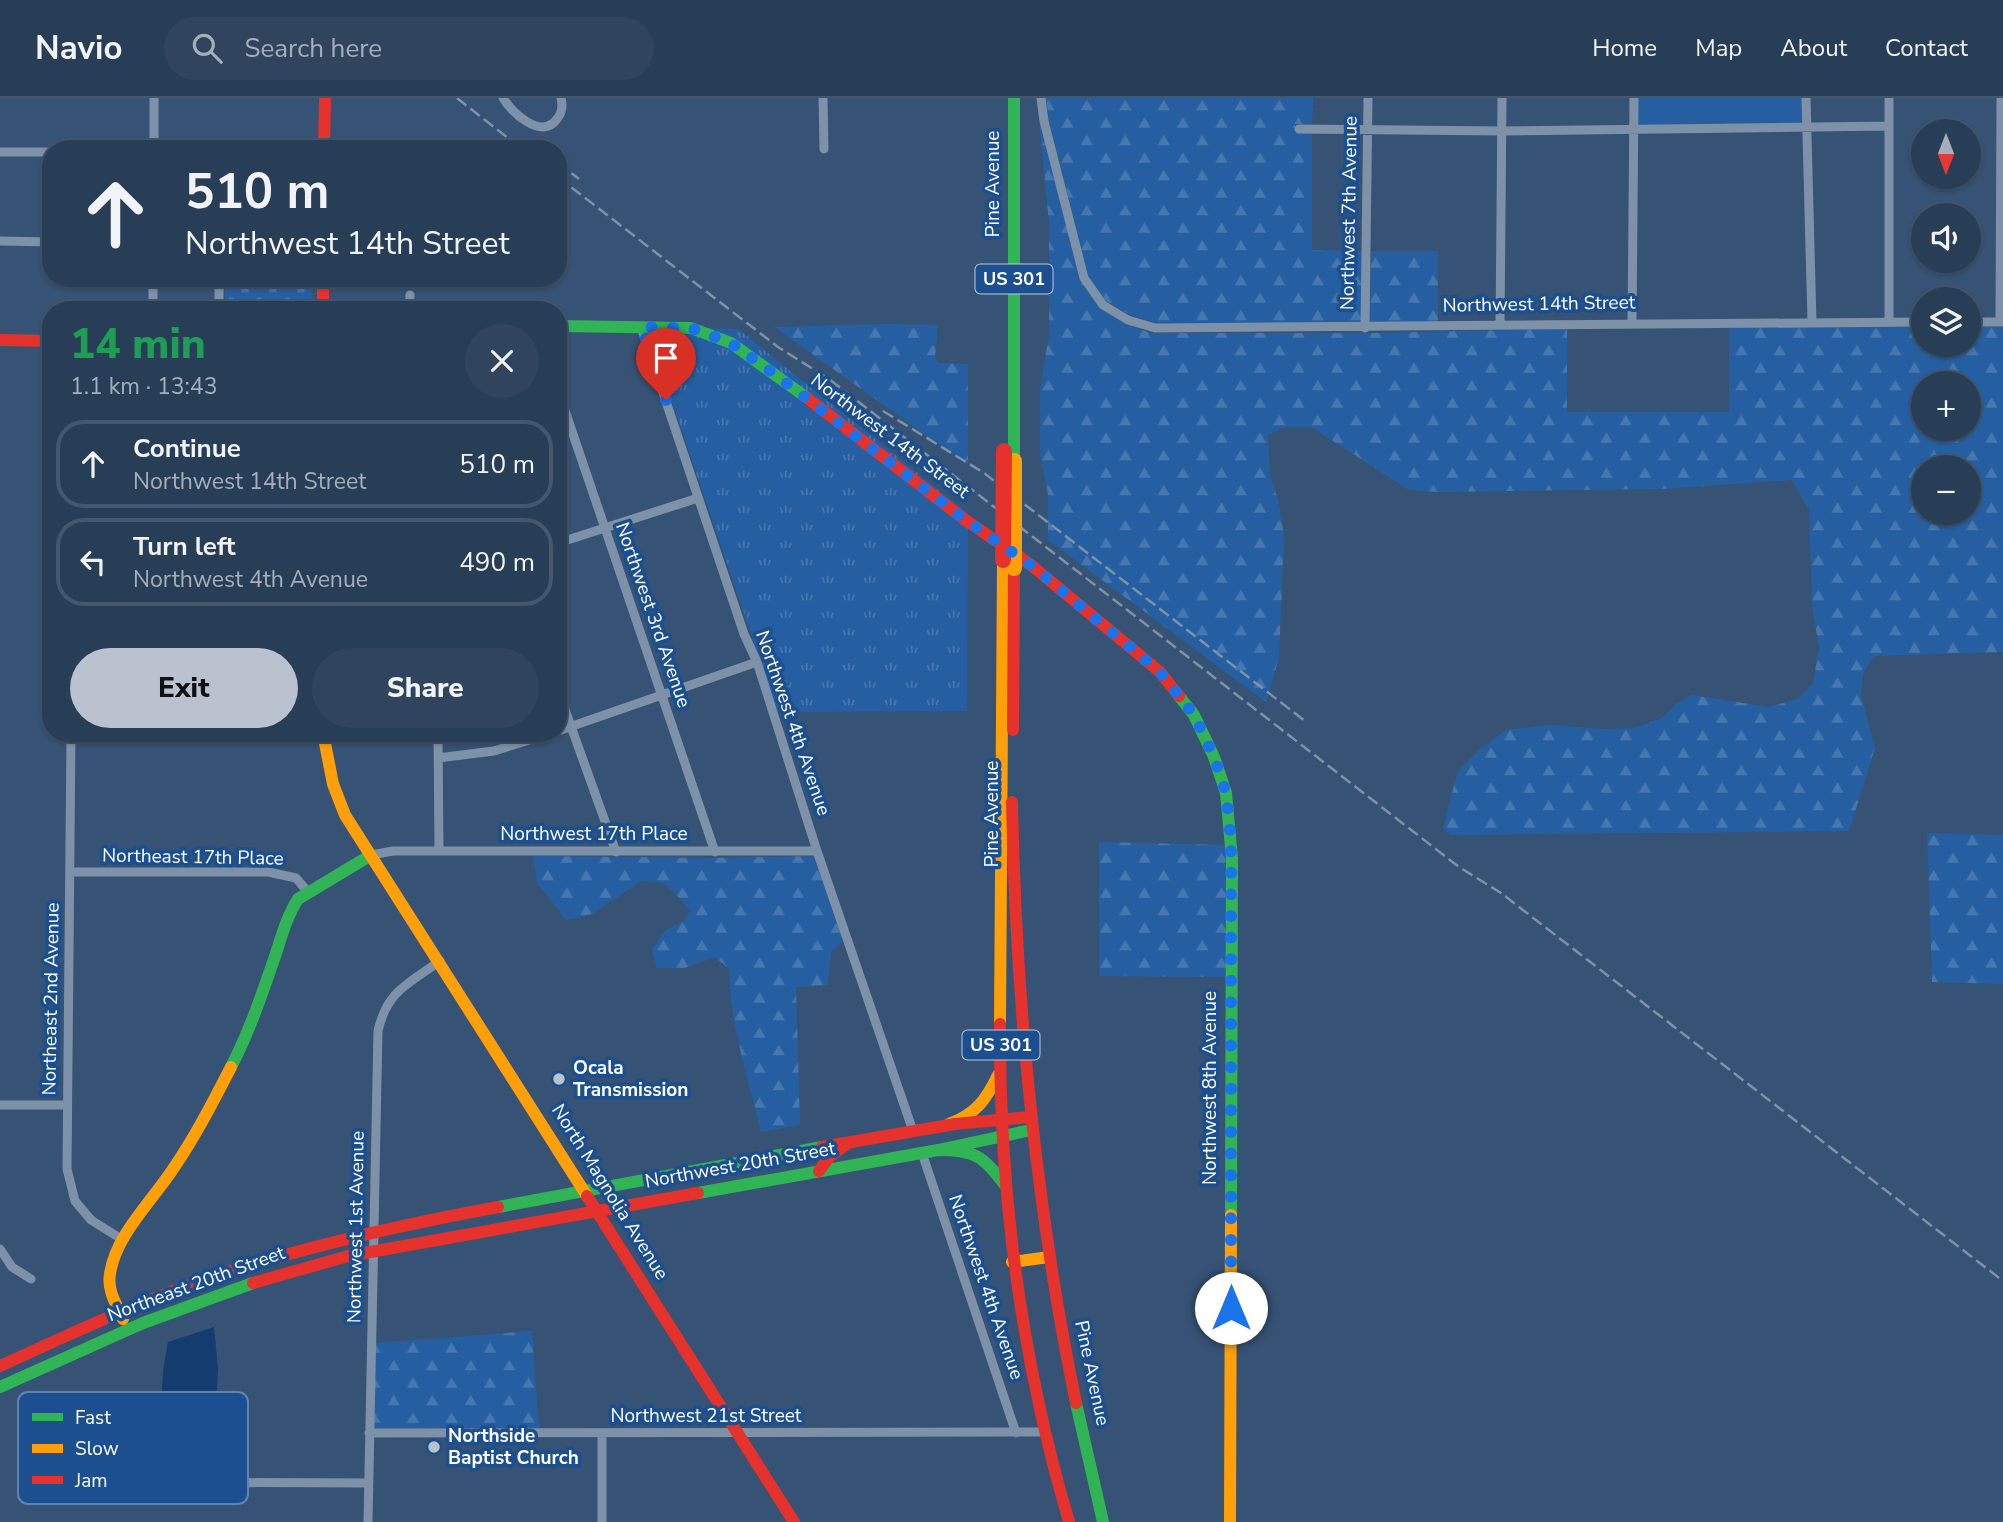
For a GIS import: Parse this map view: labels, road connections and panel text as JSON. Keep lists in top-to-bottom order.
{
  "streets": {
    "main road": [
      "Pine Avenue",
      "US 301",
      "Northwest 14th Street",
      "Northwest 8th Avenue",
      "Northwest 20th Street",
      "North Magnolia Avenue",
      "Northeast 20th Street"
    ],
    "street": [
      "Northwest 7th Avenue",
      "Northwest 3rd Avenue",
      "Northwest 4th Avenue",
      "Northwest 17th Place",
      "Northeast 17th Place",
      "Northeast 2nd Avenue",
      "Northwest 1st Avenue",
      "Northwest 21st Street"
    ]
  },
  "crossings": [
    ["Pine Avenue", "Northwest 20th Street"],
    ["Pine Avenue", "Northwest 21st Street"],
    ["Northwest 7th Avenue", "Northwest 14th Street"],
    ["Northwest 14th Street", "Northwest 4th Avenue"],
    ["Northwest 14th Street", "Northwest 8th Avenue"],
    ["Northwest 3rd Avenue", "Northwest 17th Place"],
    ["Northwest 4th Avenue", "Northwest 17th Place"],
    ["Northwest 4th Avenue", "Northwest 20th Street"],
    ["Northwest 4th Avenue", "Northwest 21st Street"],
    ["Northwest 17th Place", "North Magnolia Avenue"],
    ["Northeast 17th Place", "Northeast 2nd Avenue"],
    ["Northwest 20th Street", "North Magnolia Avenue"],
    ["Northwest 20th Street", "Northwest 1st Avenue"],
    ["Northwest 20th Street", "Northeast 20th Street"],
    ["North Magnolia Avenue", "Northwest 1st Avenue"],
    ["North Magnolia Avenue", "Northwest 21st Street"],
    ["Northwest 1st Avenue", "Northeast 20th Street"],
    ["Northwest 1st Avenue", "Northwest 21st Street"]
  ],
  "places": ["Ocala Transmission", "Northside Baptist Church"],
  "legend": ["Fast", "Slow", "Jam"],
  "north": "bottom",
  "page": {
    "header": "Navio",
    "search": "Search here",
    "nav": [
      "Home",
      "Map",
      "About",
      "Contact"
    ],
    "map_buttons": ["+", "−"],
    "turn": ["510 m", "Northwest 14th Street"],
    "heading": ["14 min", "1.1 km · 13:43"],
    "list": [
      {
        "name": "Continue",
        "note": "Northwest 14th Street",
        "value": "510 m"
      },
      {
        "name": "Turn left",
        "note": "Northwest 4th Avenue",
        "value": "490 m"
      }
    ],
    "buttons": ["Exit", "Share"]
  }
}
